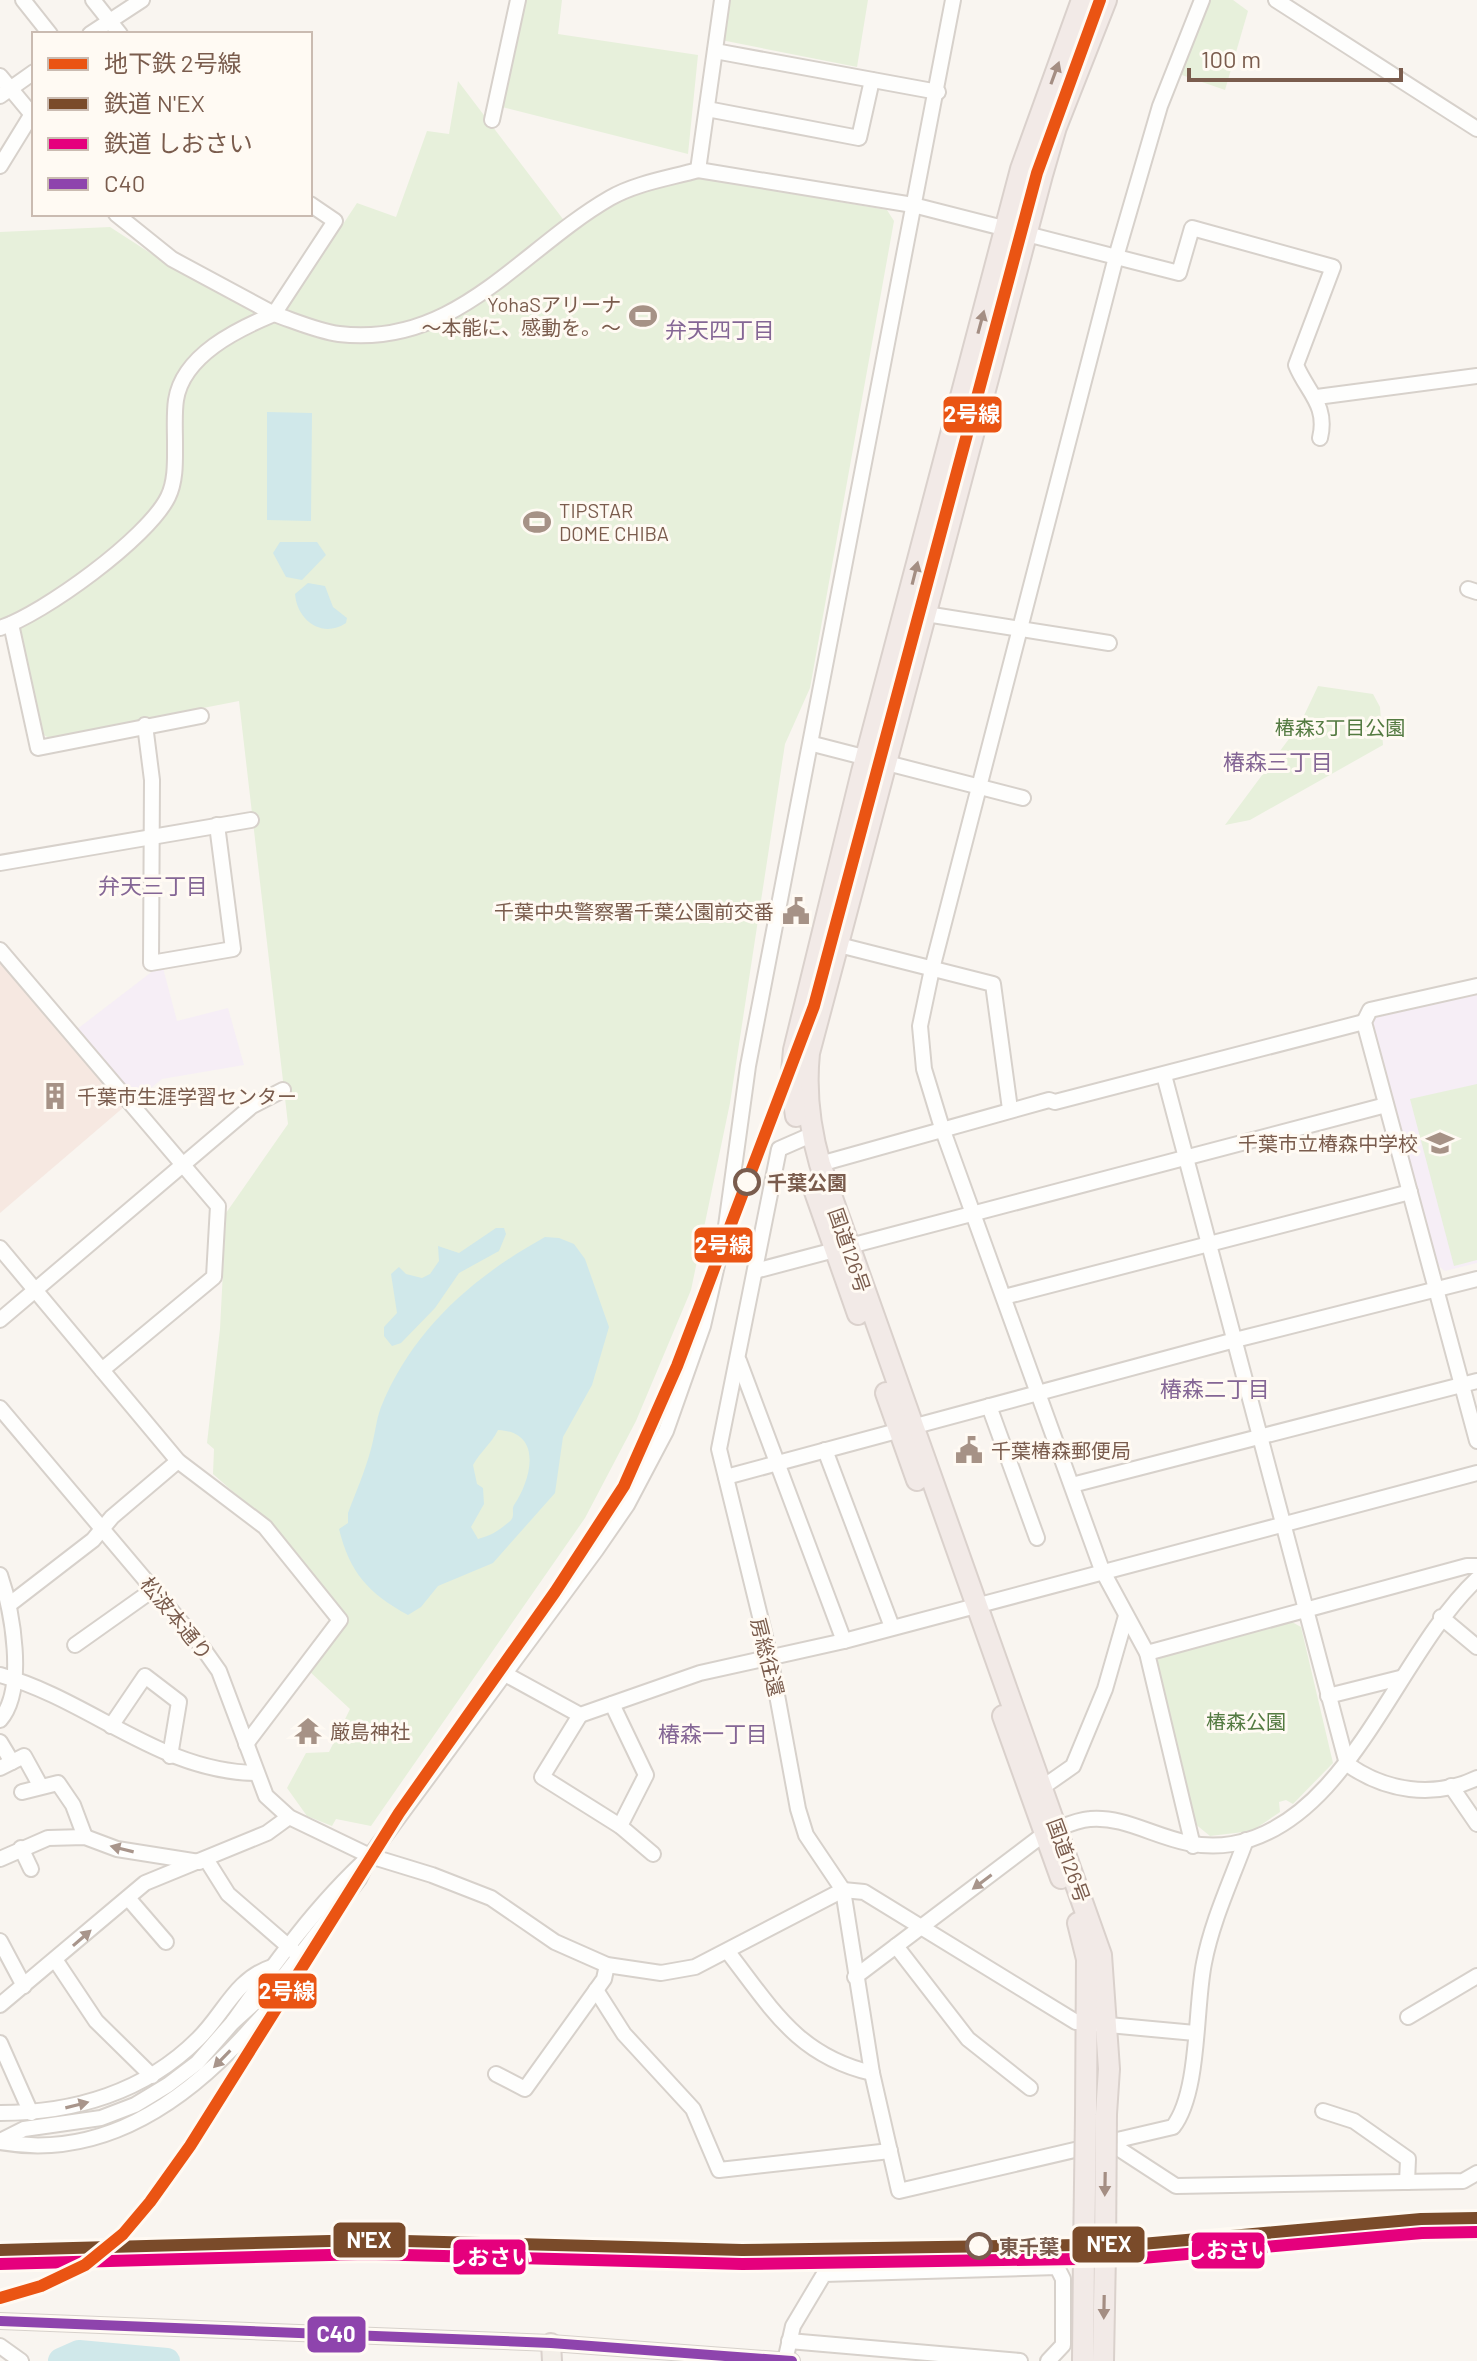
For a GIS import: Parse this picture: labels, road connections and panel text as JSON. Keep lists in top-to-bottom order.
{
  "streets": {
    "highway": ["国道126号"],
    "street": ["松波本通り", "房総往還"]
  },
  "crossings": [
    ["国道126号", "房総往還"],
    ["松波本通り", "房総往還"]
  ],
  "districts": [
    "弁天四丁目",
    "椿森三丁目",
    "弁天三丁目",
    "椿森二丁目",
    "椿森一丁目"
  ],
  "parks": ["椿森3丁目公園", "椿森公園"],
  "places": {
    "sports": ["YohaSアリーナ ～本能に、感動を。～", "TIPSTAR DOME CHIBA"],
    "public building": ["千葉中央警察署千葉公園前交番", "千葉椿森郵便局"],
    "building": ["千葉市生涯学習センター"],
    "school or university": ["千葉市立椿森中学校"],
    "other": ["千葉公園", "東千葉"],
    "temple": ["厳島神社"]
  },
  "lines": [
    "metro line 2号線",
    "rail line N'EX",
    "rail line しおさい",
    "transit line C40"
  ],
  "legend": [
    "地下鉄 2号線",
    "鉄道 N'EX",
    "鉄道 しおさい",
    "C40"
  ],
  "scale_bar": "100 m"
}
